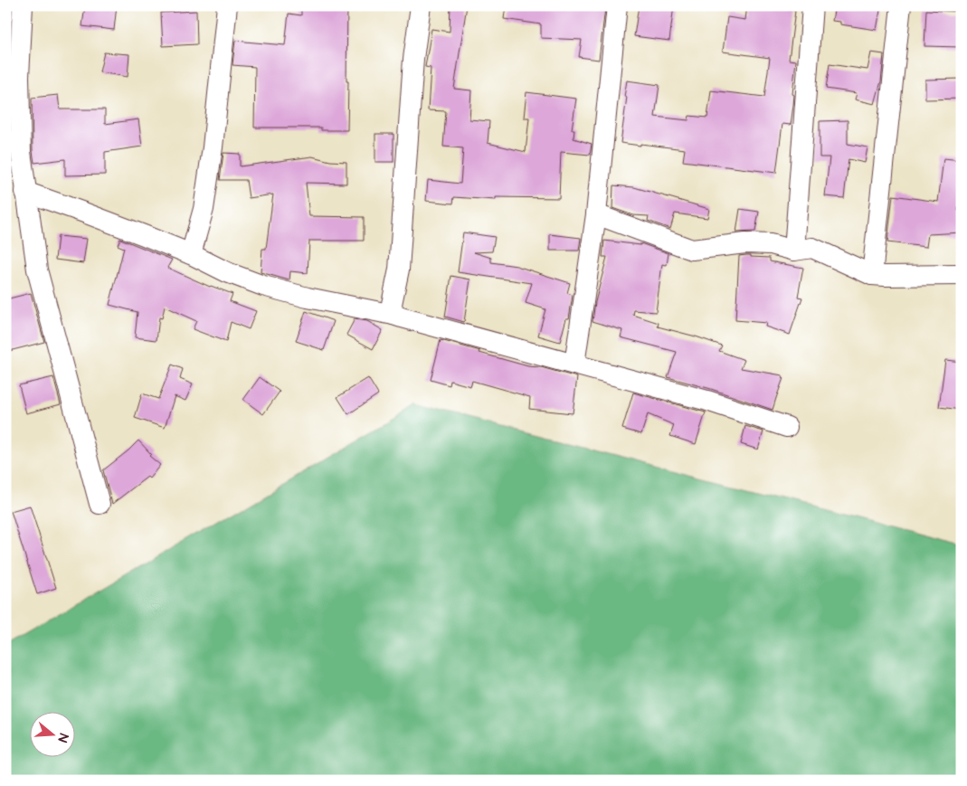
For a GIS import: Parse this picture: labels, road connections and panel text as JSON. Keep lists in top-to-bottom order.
{
  "north": "right"
}
